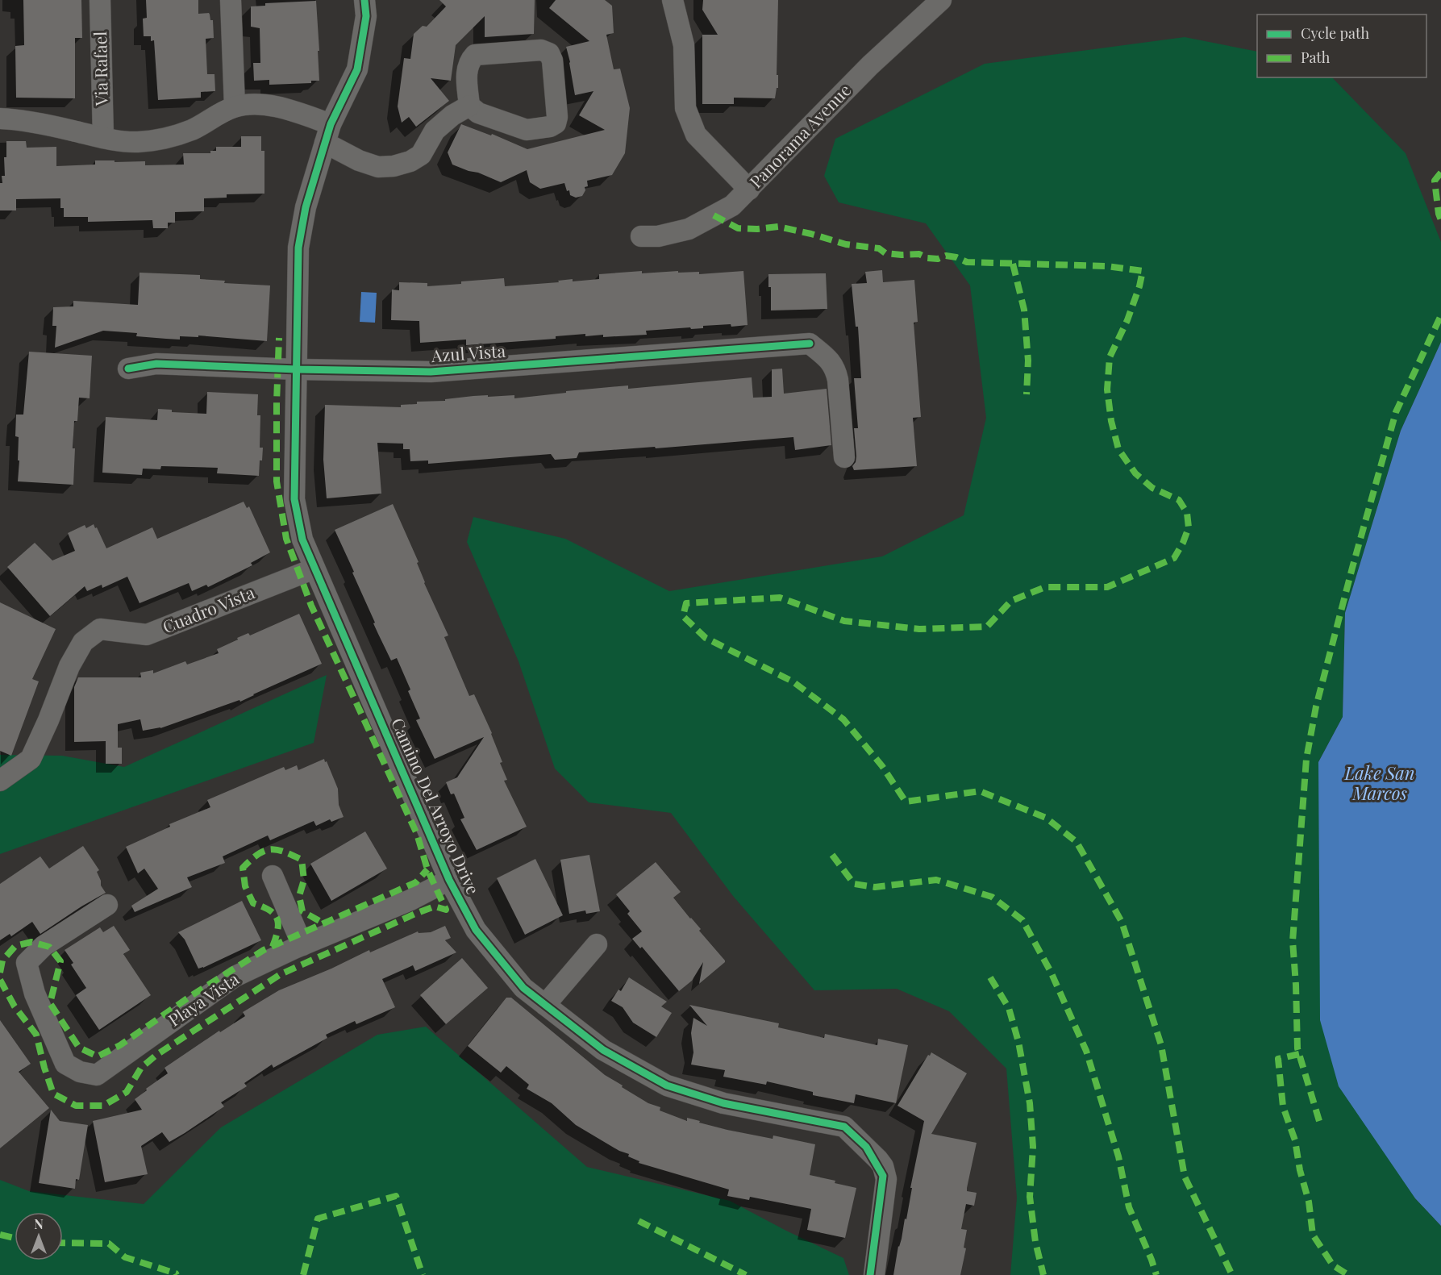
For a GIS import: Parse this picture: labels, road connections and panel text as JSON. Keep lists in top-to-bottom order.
{
  "streets": {
    "street": [
      "Via Rafael",
      "Panorama Avenue",
      "Azul Vista",
      "Cuadro Vista",
      "Camino Del Arroyo Drive",
      "Playa Vista"
    ]
  },
  "crossings": [
    ["Azul Vista", "Camino Del Arroyo Drive"],
    ["Cuadro Vista", "Camino Del Arroyo Drive"],
    ["Camino Del Arroyo Drive", "Playa Vista"]
  ],
  "water": ["Lake San Marcos"],
  "legend": ["Cycle path", "Path"],
  "north": "top"
}
